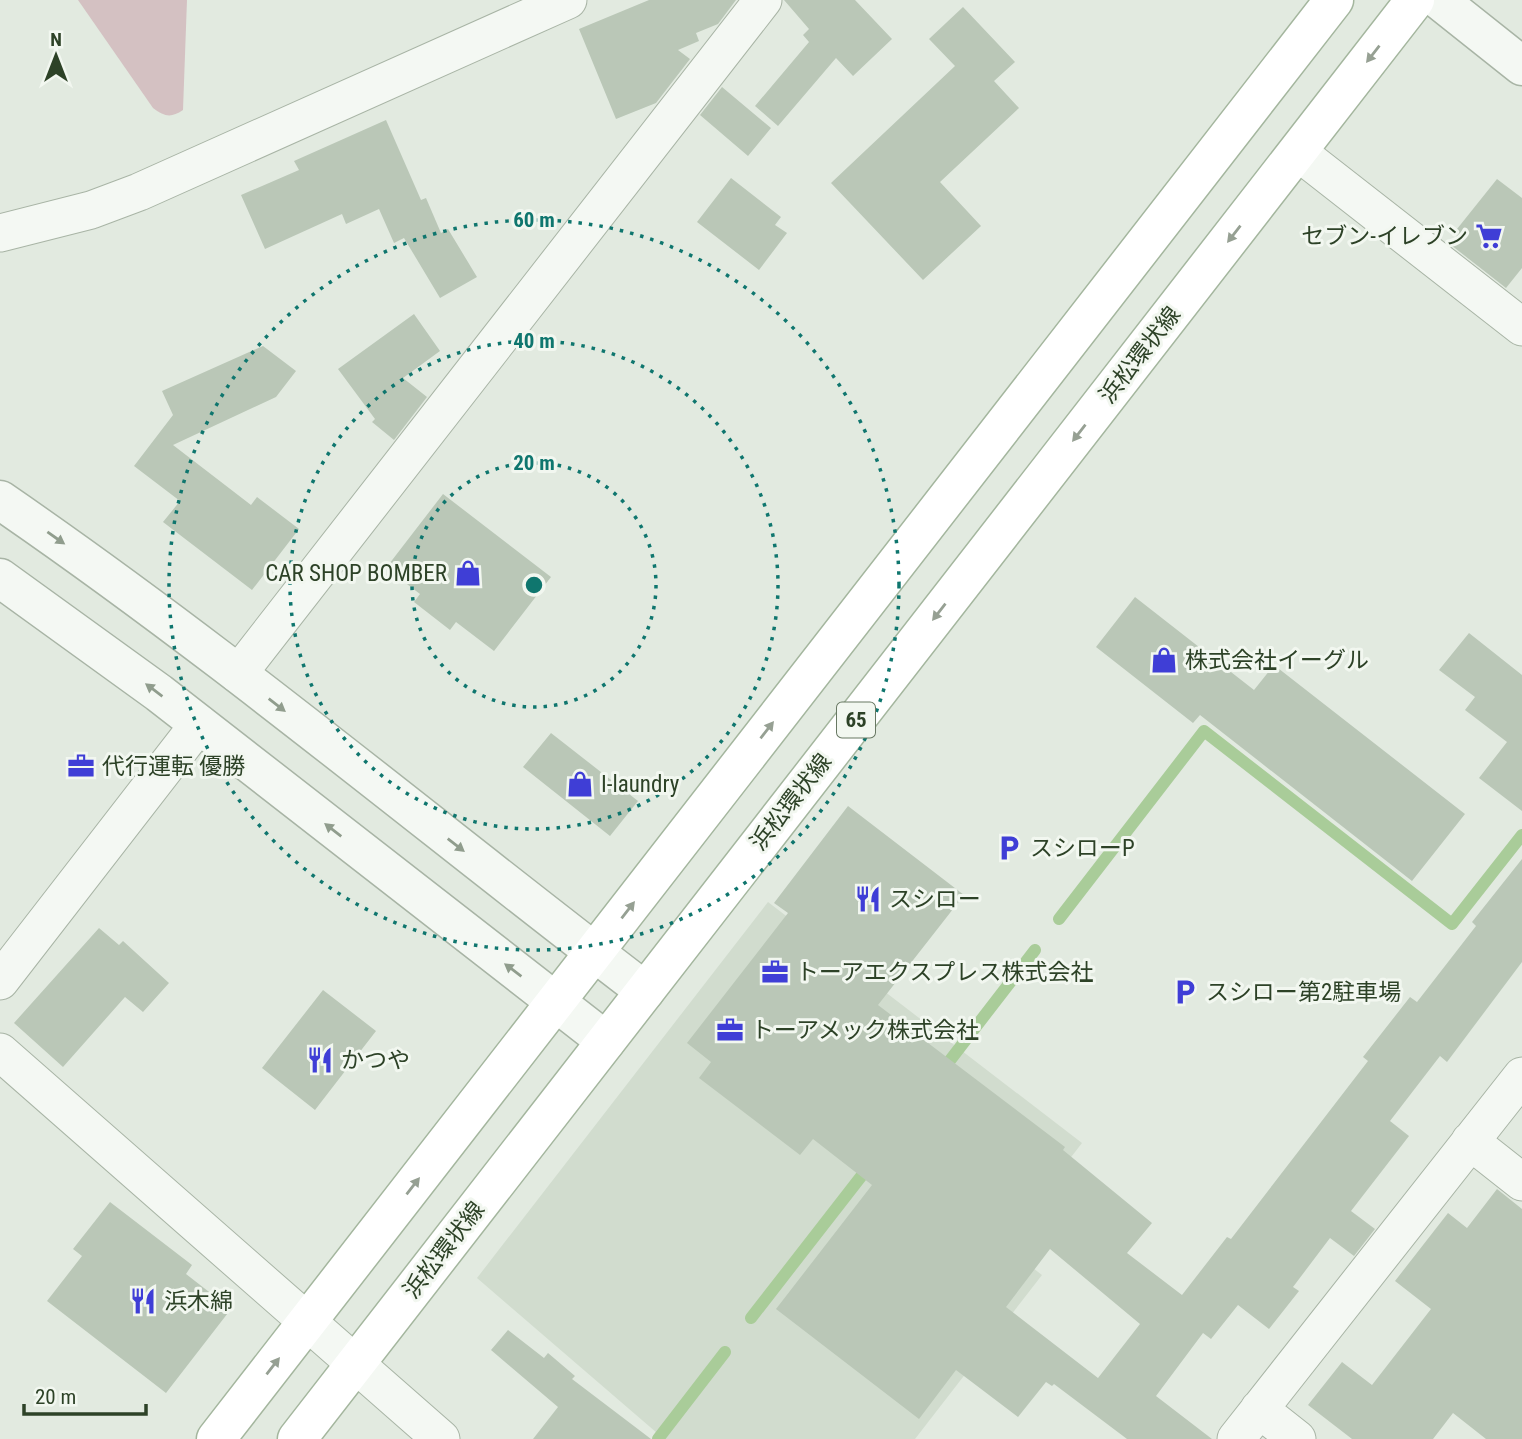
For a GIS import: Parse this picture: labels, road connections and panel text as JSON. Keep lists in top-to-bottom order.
{
  "streets": {
    "main road": ["浜松環状線", "65"]
  },
  "places": {
    "supermarket": ["セブン-イレブン"],
    "shop": ["CAR SHOP BOMBER", "株式会社イーグル", "I-laundry"],
    "office": ["代行運転 優勝", "トーアエクスプレス株式会社", "トーアメック株式会社"],
    "parking": ["スシローP", "スシロー第2駐車場"],
    "restaurant": ["スシロー", "かつや", "浜木綿"]
  },
  "scale_bar": "20 m",
  "north": "top",
  "rings": ["60 m", "40 m", "20 m"]
}
